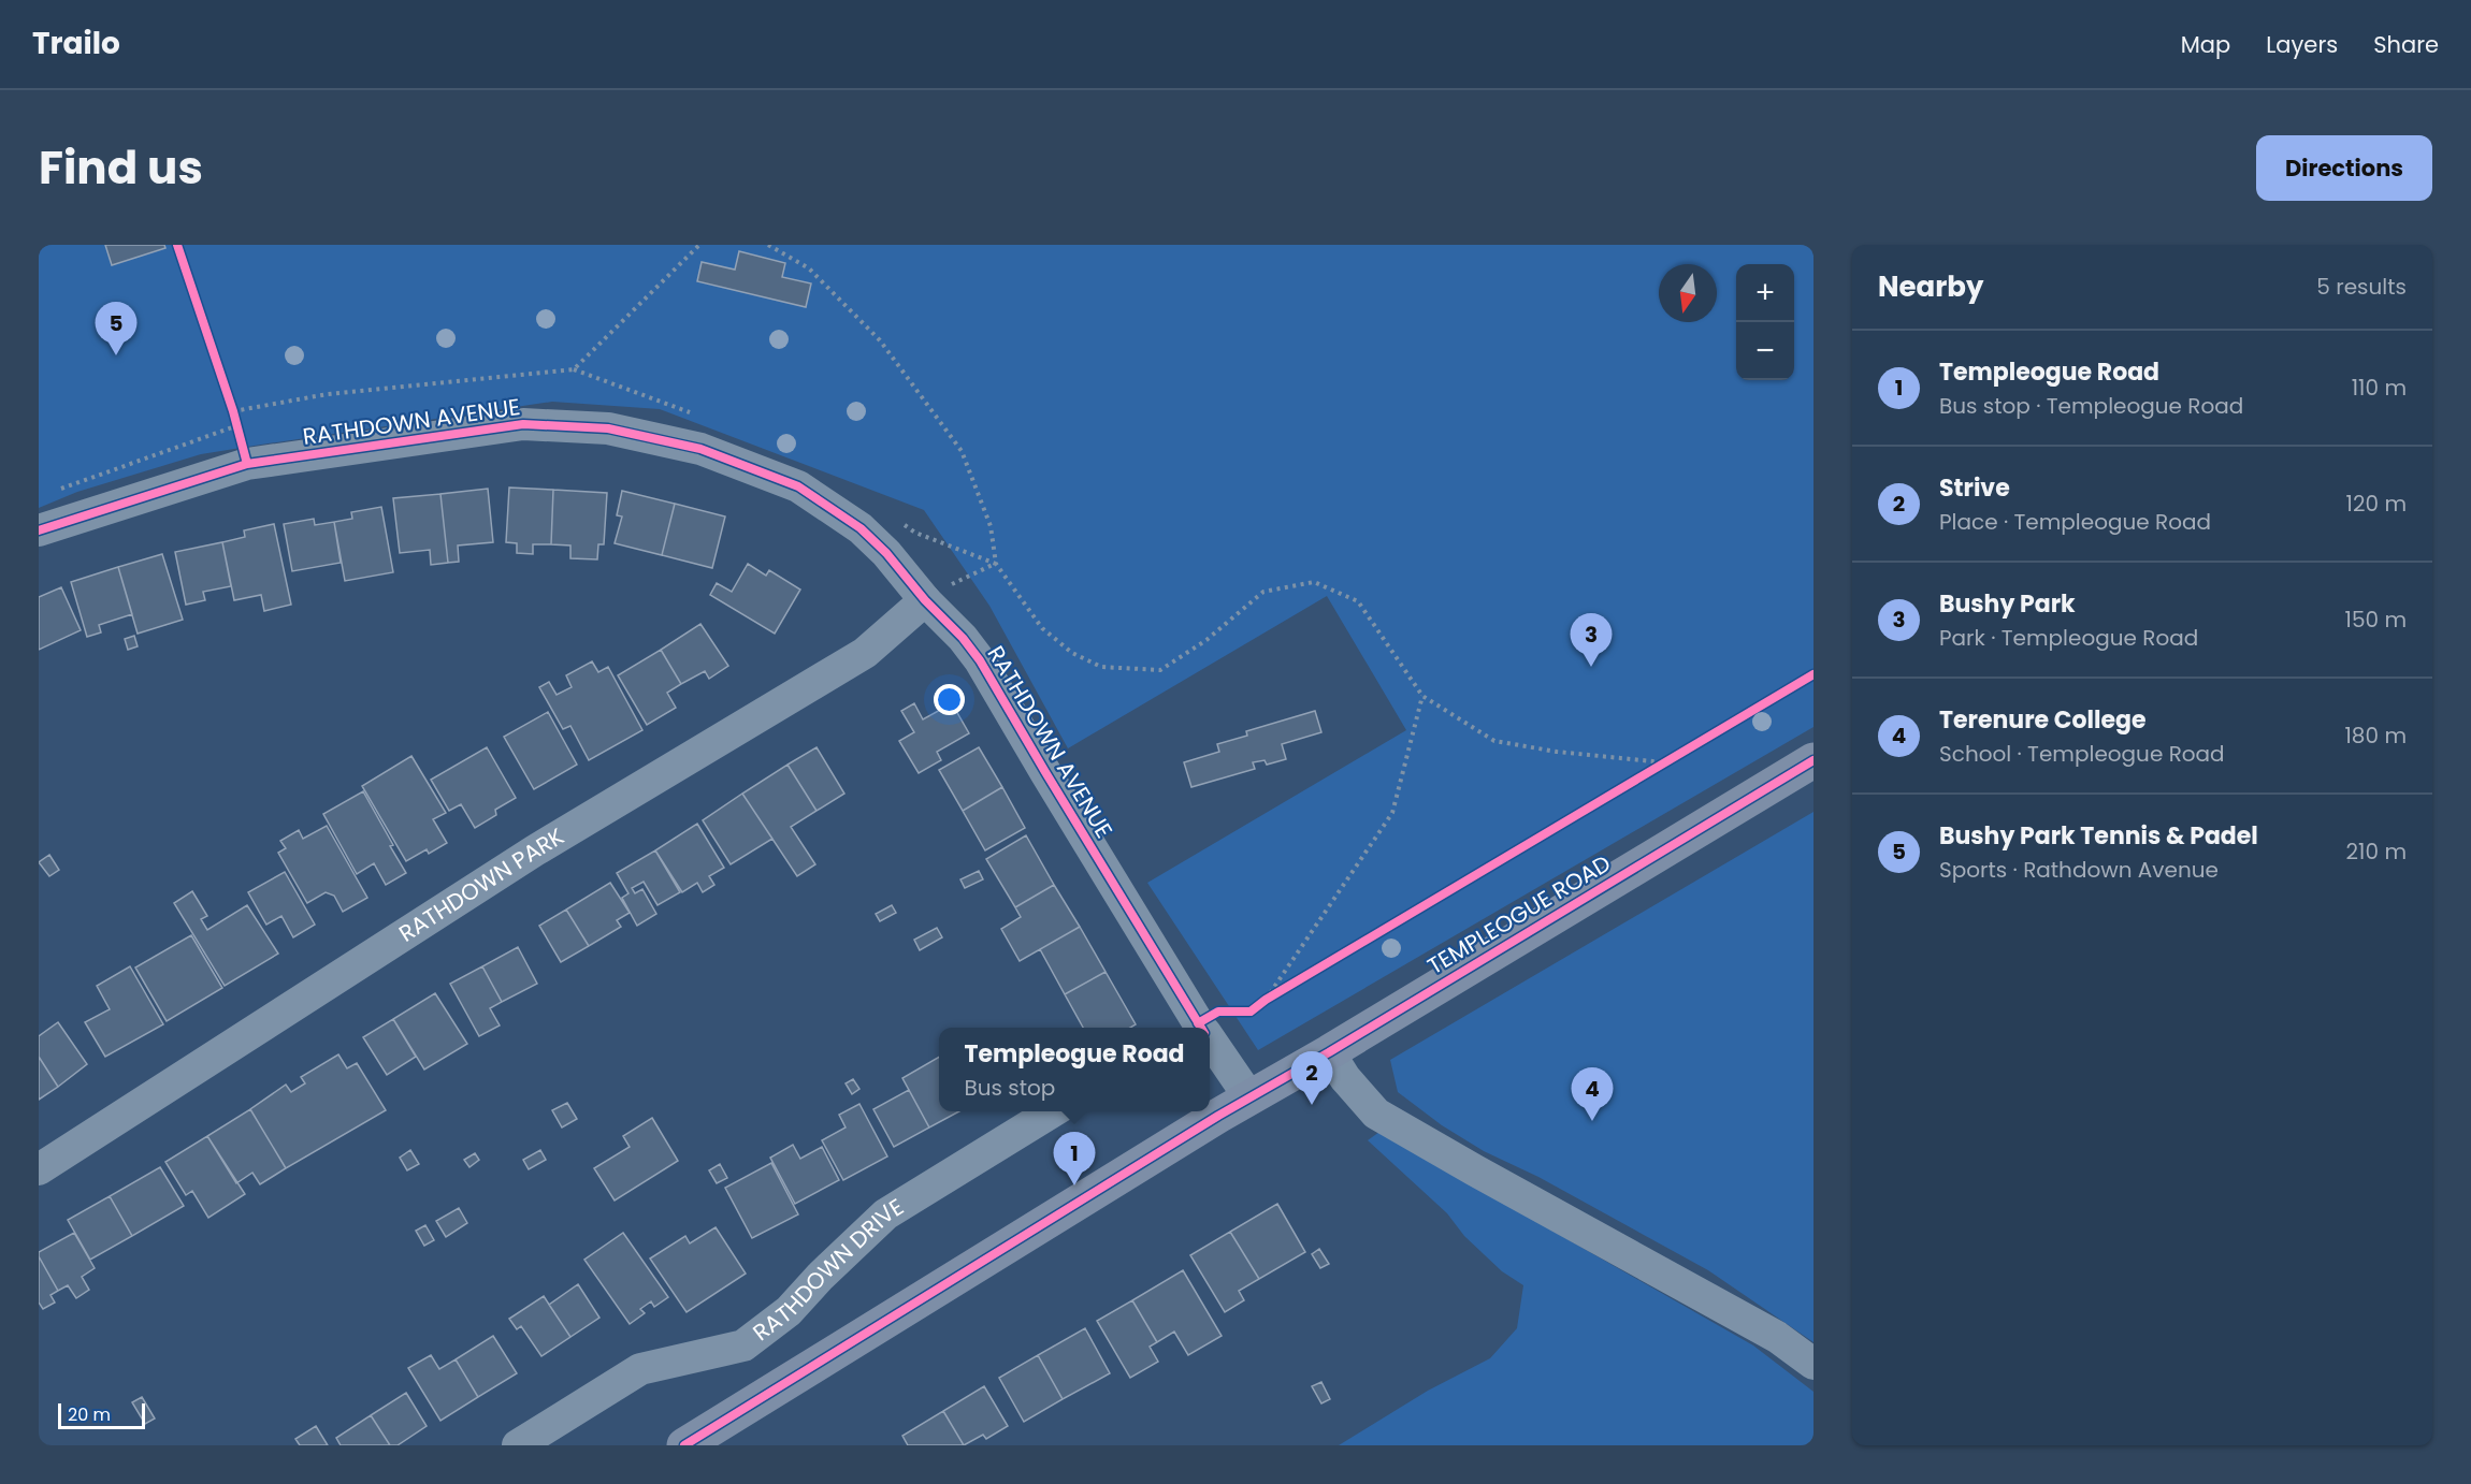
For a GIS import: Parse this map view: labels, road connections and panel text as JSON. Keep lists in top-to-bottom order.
{
  "streets": {
    "main road": ["TEMPLEOGUE ROAD"],
    "street": ["RATHDOWN AVENUE", "RATHDOWN PARK", "RATHDOWN DRIVE"]
  },
  "crossings": [
    ["RATHDOWN AVENUE", "RATHDOWN PARK"],
    ["RATHDOWN AVENUE", "TEMPLEOGUE ROAD"]
  ],
  "scale_bar": "20 m",
  "north": "bottom",
  "page": {
    "header": "Trailo",
    "nav": ["Map", "Layers", "Share"],
    "title": "Find us",
    "buttons": "Directions",
    "heading": ["Nearby", "5 results"],
    "map_buttons": ["+", "−"],
    "pins": [
      "5",
      "3",
      "2",
      "4",
      "1"
    ],
    "list": [
      {
        "mark": "1",
        "name": "Templeogue Road",
        "note": "Bus stop · Templeogue Road",
        "value": "110 m"
      },
      {
        "mark": "2",
        "name": "Strive",
        "note": "Place · Templeogue Road",
        "value": "120 m"
      },
      {
        "mark": "3",
        "name": "Bushy Park",
        "note": "Park · Templeogue Road",
        "value": "150 m"
      },
      {
        "mark": "4",
        "name": "Terenure College",
        "note": "School · Templeogue Road",
        "value": "180 m"
      },
      {
        "mark": "5",
        "name": "Bushy Park Tennis & Padel",
        "note": "Sports · Rathdown Avenue",
        "value": "210 m"
      }
    ],
    "popup": ["Templeogue Road", "Bus stop"],
    "scale": "20 m"
  }
}
